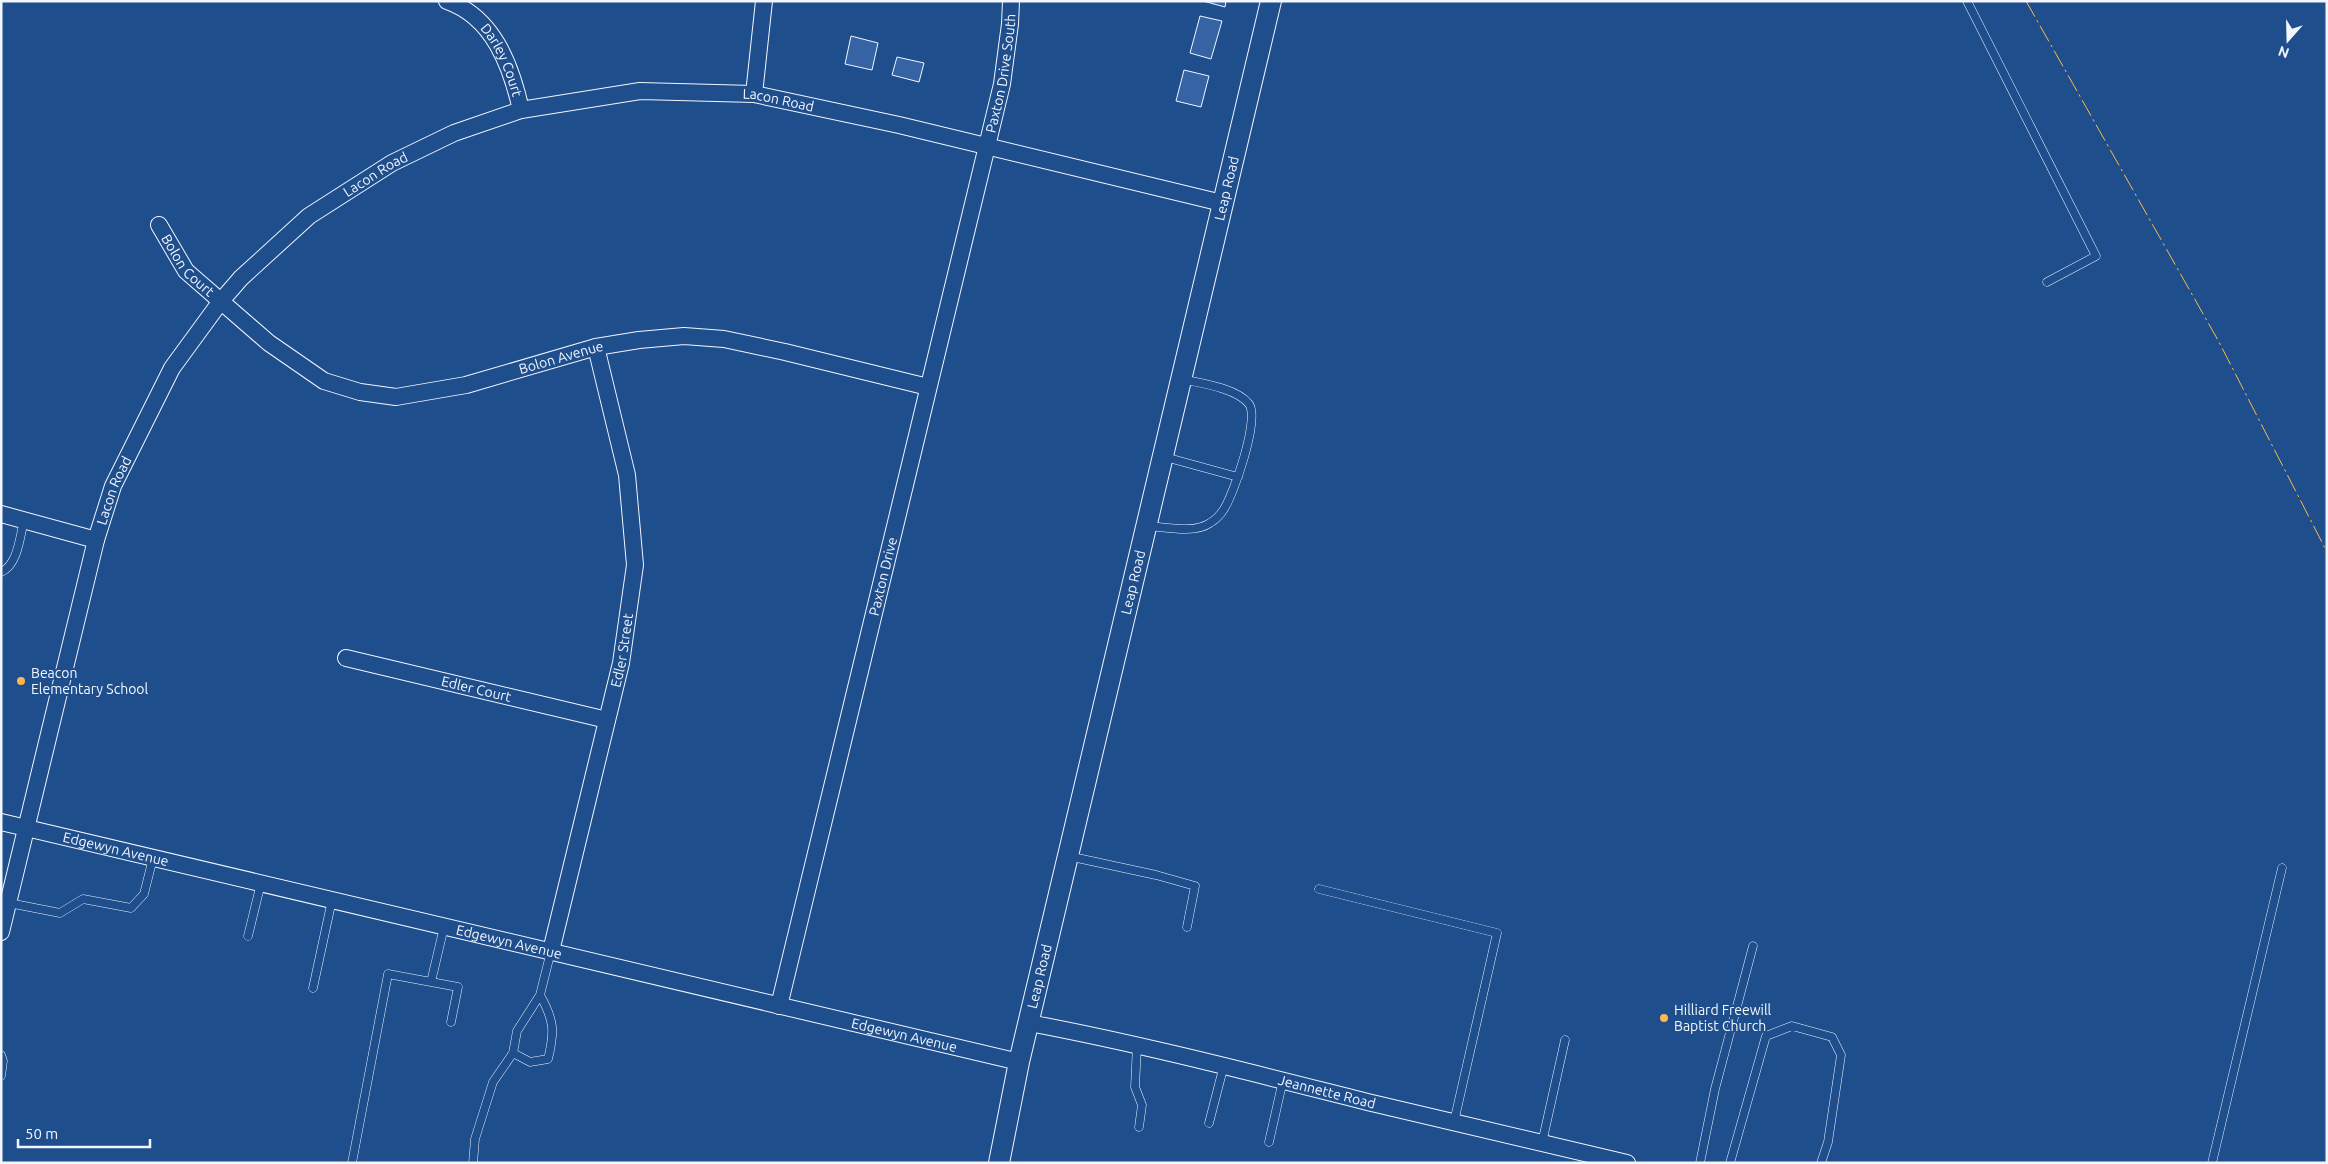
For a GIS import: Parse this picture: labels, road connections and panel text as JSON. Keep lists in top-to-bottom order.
{
  "streets": {
    "street": [
      "Darley Court",
      "Paxton Drive South",
      "Lacon Road",
      "Leap Road",
      "Bolon Court",
      "Bolon Avenue",
      "Paxton Drive",
      "Edler Street",
      "Edler Court",
      "Edgewyn Avenue",
      "Jeannette Road"
    ]
  },
  "crossings": [
    ["Darley Court", "Lacon Road"],
    ["Paxton Drive South", "Lacon Road"],
    ["Paxton Drive South", "Paxton Drive"],
    ["Lacon Road", "Leap Road"],
    ["Lacon Road", "Bolon Court"],
    ["Lacon Road", "Bolon Avenue"],
    ["Lacon Road", "Paxton Drive"],
    ["Lacon Road", "Edgewyn Avenue"],
    ["Leap Road", "Edgewyn Avenue"],
    ["Leap Road", "Jeannette Road"],
    ["Bolon Court", "Bolon Avenue"],
    ["Bolon Avenue", "Paxton Drive"],
    ["Bolon Avenue", "Edler Street"],
    ["Paxton Drive", "Edgewyn Avenue"],
    ["Edler Street", "Edler Court"],
    ["Edler Street", "Edgewyn Avenue"]
  ],
  "places": ["Beacon Elementary School", "Hilliard Freewill Baptist Church"],
  "scale_bar": "50 m",
  "north": "bottom"
}
